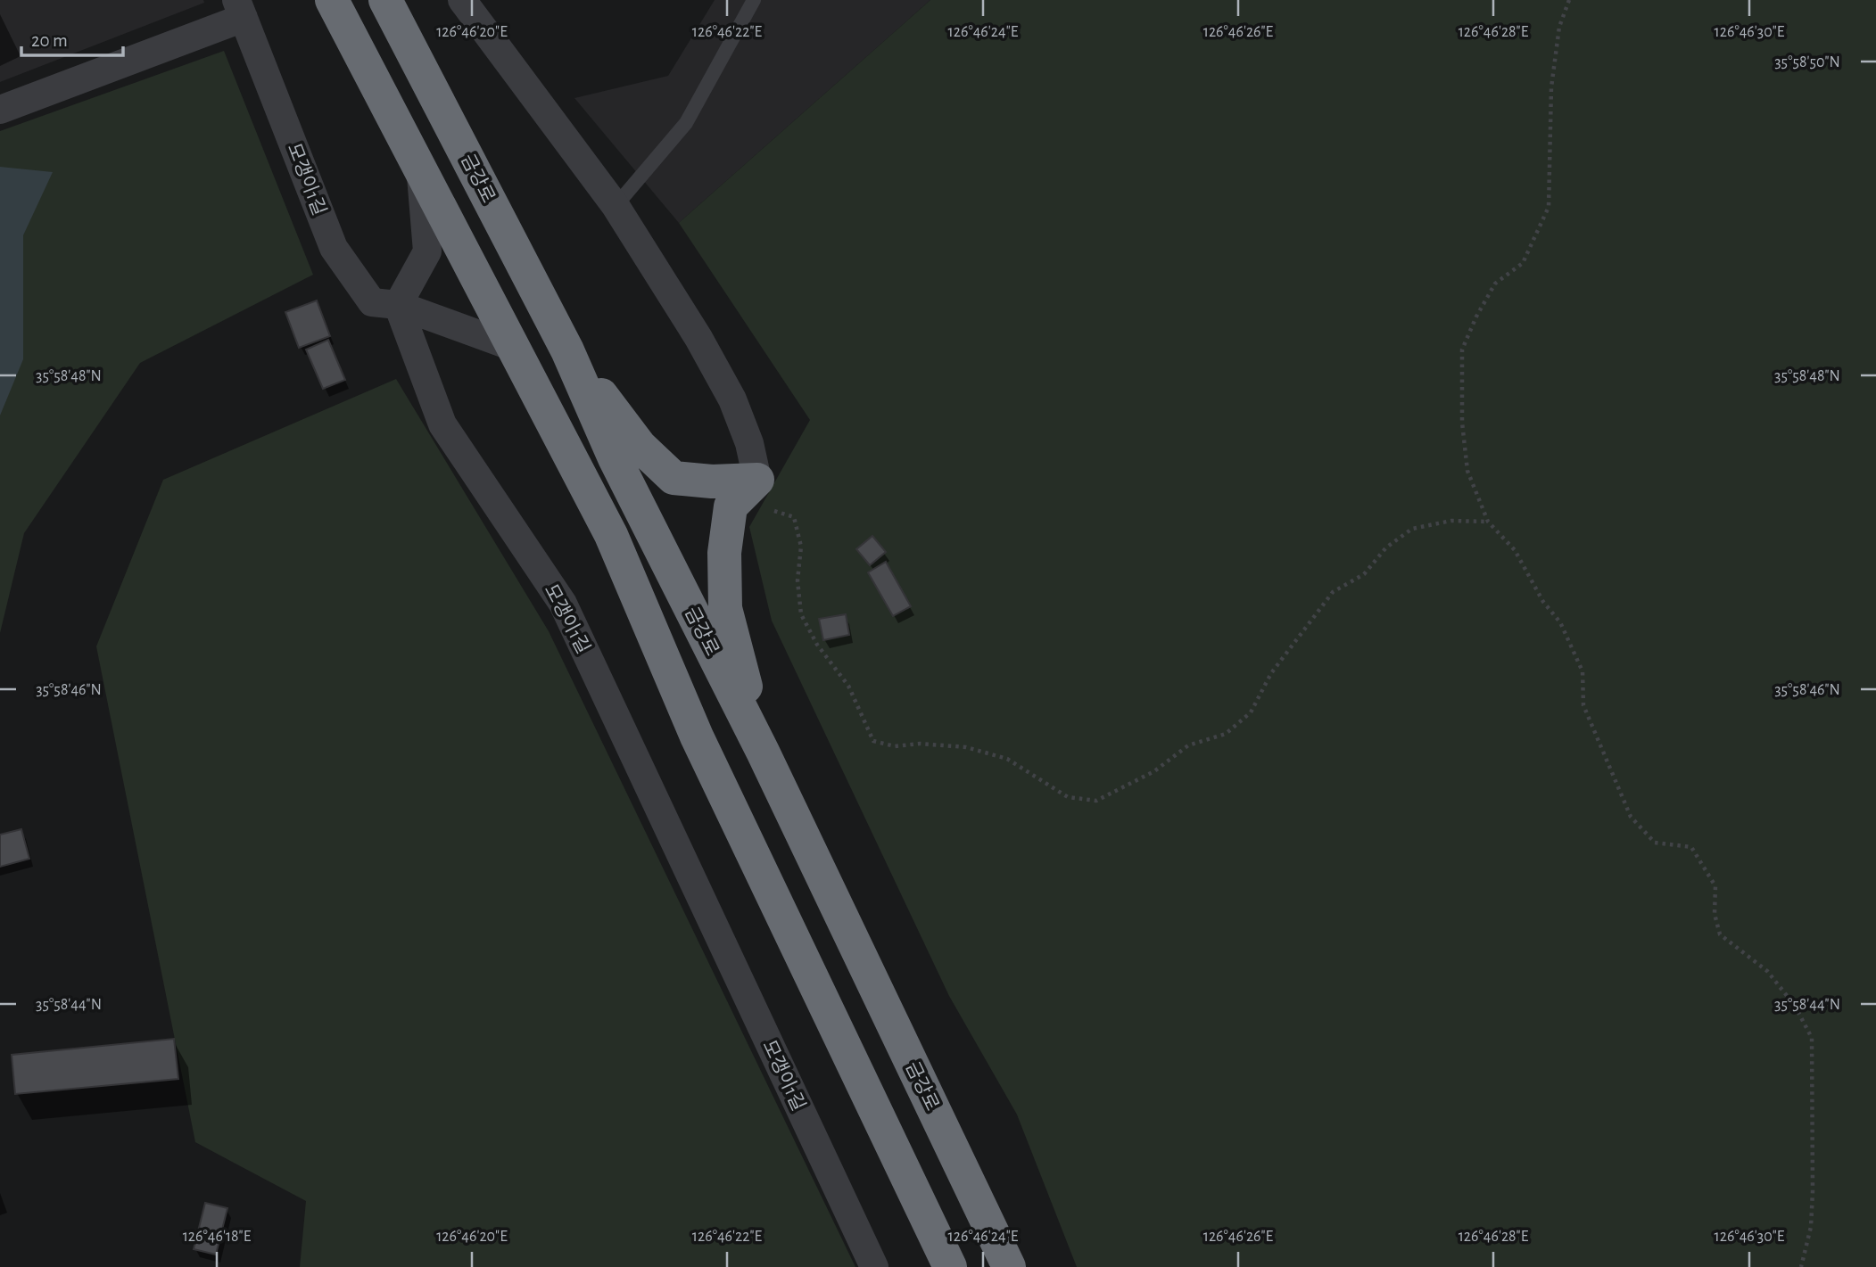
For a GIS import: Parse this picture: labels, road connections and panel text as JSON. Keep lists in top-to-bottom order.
{
  "streets": {
    "highway": ["금강로"],
    "street": ["모갱이1길"]
  },
  "scale_bar": "20 m",
  "coordinates": [
    "126°46'20\"E",
    "126°46'22\"E",
    "126°46'24\"E",
    "126°46'26\"E",
    "126°46'28\"E",
    "126°46'30\"E",
    "35°58'50\"N",
    "35°58'48\"N",
    "35°58'46\"N",
    "35°58'44\"N",
    "126°46'18\"E"
  ]
}
